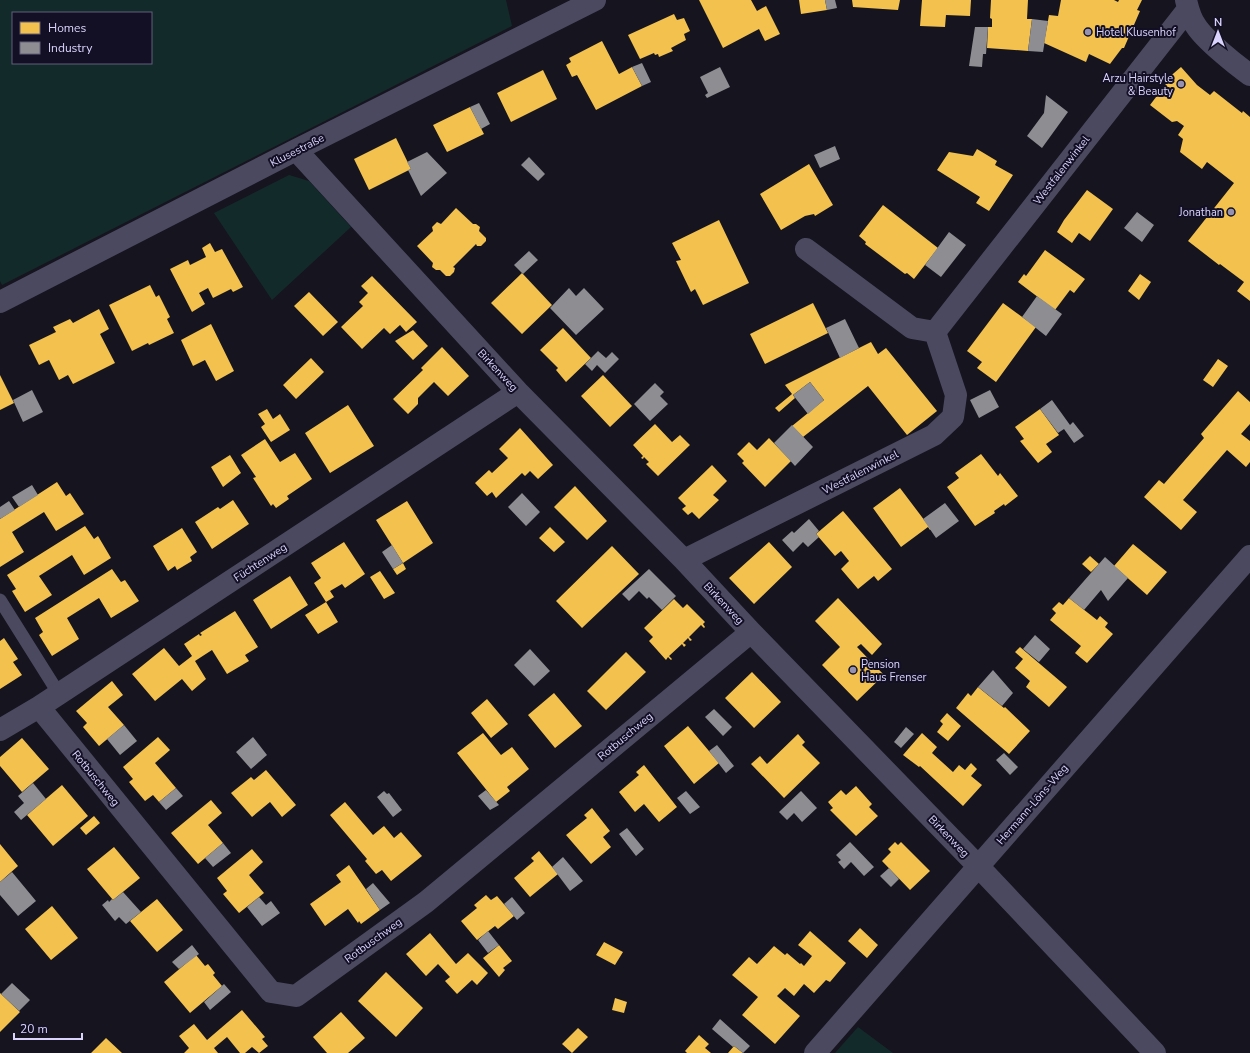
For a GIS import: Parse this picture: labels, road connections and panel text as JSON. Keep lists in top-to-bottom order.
{
  "streets": {
    "street": [
      "Klusestraße",
      "Westfalenwinkel",
      "Birkenweg",
      "Füchtenweg",
      "Rotbuschweg",
      "Hermann-Löns-Weg"
    ]
  },
  "crossings": [
    ["Klusestraße", "Birkenweg"],
    ["Westfalenwinkel", "Birkenweg"],
    ["Birkenweg", "Füchtenweg"],
    ["Birkenweg", "Rotbuschweg"],
    ["Birkenweg", "Hermann-Löns-Weg"],
    ["Füchtenweg", "Rotbuschweg"]
  ],
  "places": [
    "Hotel Klusenhof",
    "Arzu Hairstyle & Beauty",
    "Jonathan",
    "Pension Haus Frenser"
  ],
  "legend": ["Homes", "Industry"],
  "scale_bar": "20 m",
  "north": "top"
}
